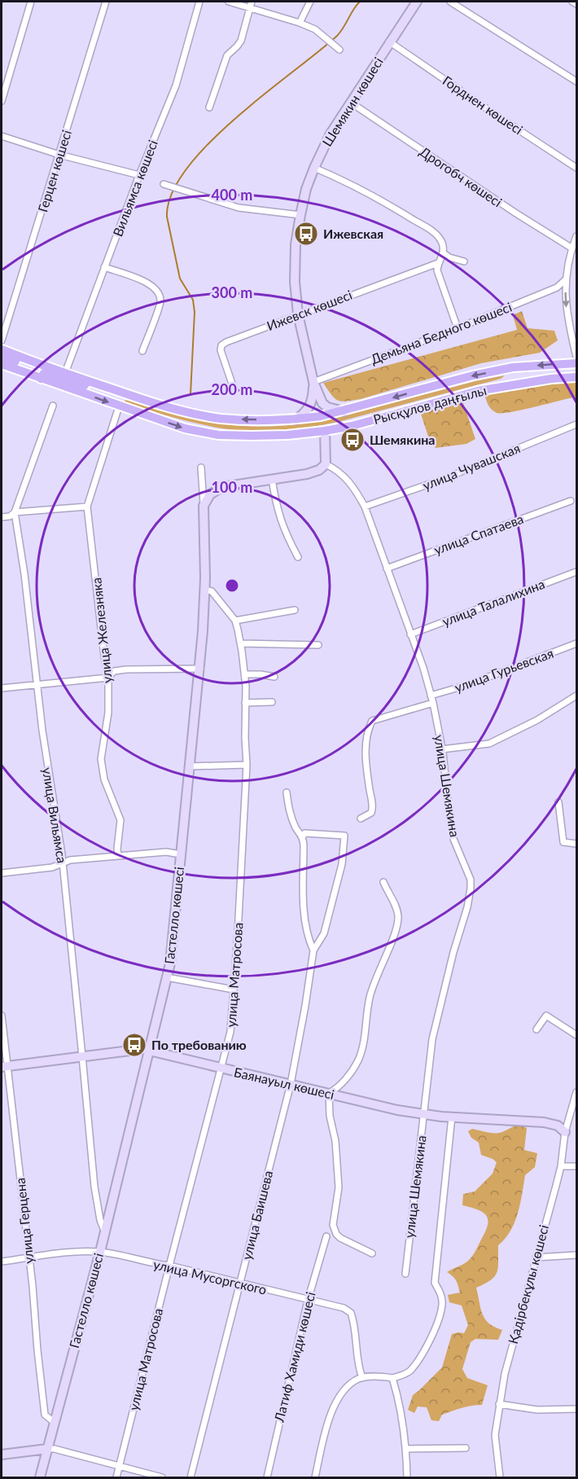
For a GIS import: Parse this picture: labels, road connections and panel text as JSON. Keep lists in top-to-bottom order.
{
  "streets": {
    "main road": ["Рысқұлов даңғылы"],
    "street": [
      "Шемякин көшесі",
      "Горднен көшесі",
      "Герцен көшесі",
      "Дрогобч көшесі",
      "Вильямса көшесі",
      "Ижевск көшесі",
      "Демьяна Бедного көшесі",
      "улица Чувашская",
      "улица Спатаева",
      "улица Талалихина",
      "улица Железняка",
      "улица Гурьевская",
      "улица Шемякина",
      "улица Вильямса",
      "Гастелло көшесі",
      "улица Матросова",
      "Баянауыл көшесі",
      "улица Баишева",
      "улица Герцена",
      "улица Мусоргского",
      "Қадірбекұлы көшесі",
      "Латиф Хамиди көшесі"
    ]
  },
  "crossings": [
    ["Шемякин көшесі", "Горднен көшесі"],
    ["Шемякин көшесі", "Дрогобч көшесі"],
    ["Шемякин көшесі", "Ижевск көшесі"],
    ["Шемякин көшесі", "Демьяна Бедного көшесі"],
    ["Шемякин көшесі", "Рысқұлов даңғылы"],
    ["Вильямса көшесі", "Рысқұлов даңғылы"],
    ["Рысқұлов даңғылы", "улица Железняка"],
    ["улица Чувашская", "улица Шемякина"],
    ["улица Спатаева", "улица Шемякина"],
    ["улица Талалихина", "улица Шемякина"],
    ["улица Гурьевская", "улица Шемякина"],
    ["улица Шемякина", "Баянауыл көшесі"],
    ["улица Вильямса", "Гастелло көшесі"],
    ["улица Вильямса", "Баянауыл көшесі"],
    ["Гастелло көшесі", "улица Матросова"],
    ["Гастелло көшесі", "Баянауыл көшесі"],
    ["Гастелло көшесі", "улица Герцена"],
    ["Гастелло көшесі", "улица Мусоргского"],
    ["улица Матросова", "Баянауыл көшесі"],
    ["улица Матросова", "улица Мусоргского"],
    ["Баянауыл көшесі", "улица Баишева"],
    ["Баянауыл көшесі", "улица Герцена"],
    ["Баянауыл көшесі", "Қадірбекұлы көшесі"],
    ["улица Баишева", "улица Мусоргского"],
    ["улица Герцена", "улица Мусоргского"],
    ["улица Мусоргского", "Латиф Хамиди көшесі"]
  ],
  "places": {
    "bus stop": ["Ижевская", "Шемякина", "По требованию"]
  },
  "rings": [
    "400 m",
    "300 m",
    "200 m",
    "100 m"
  ]
}
